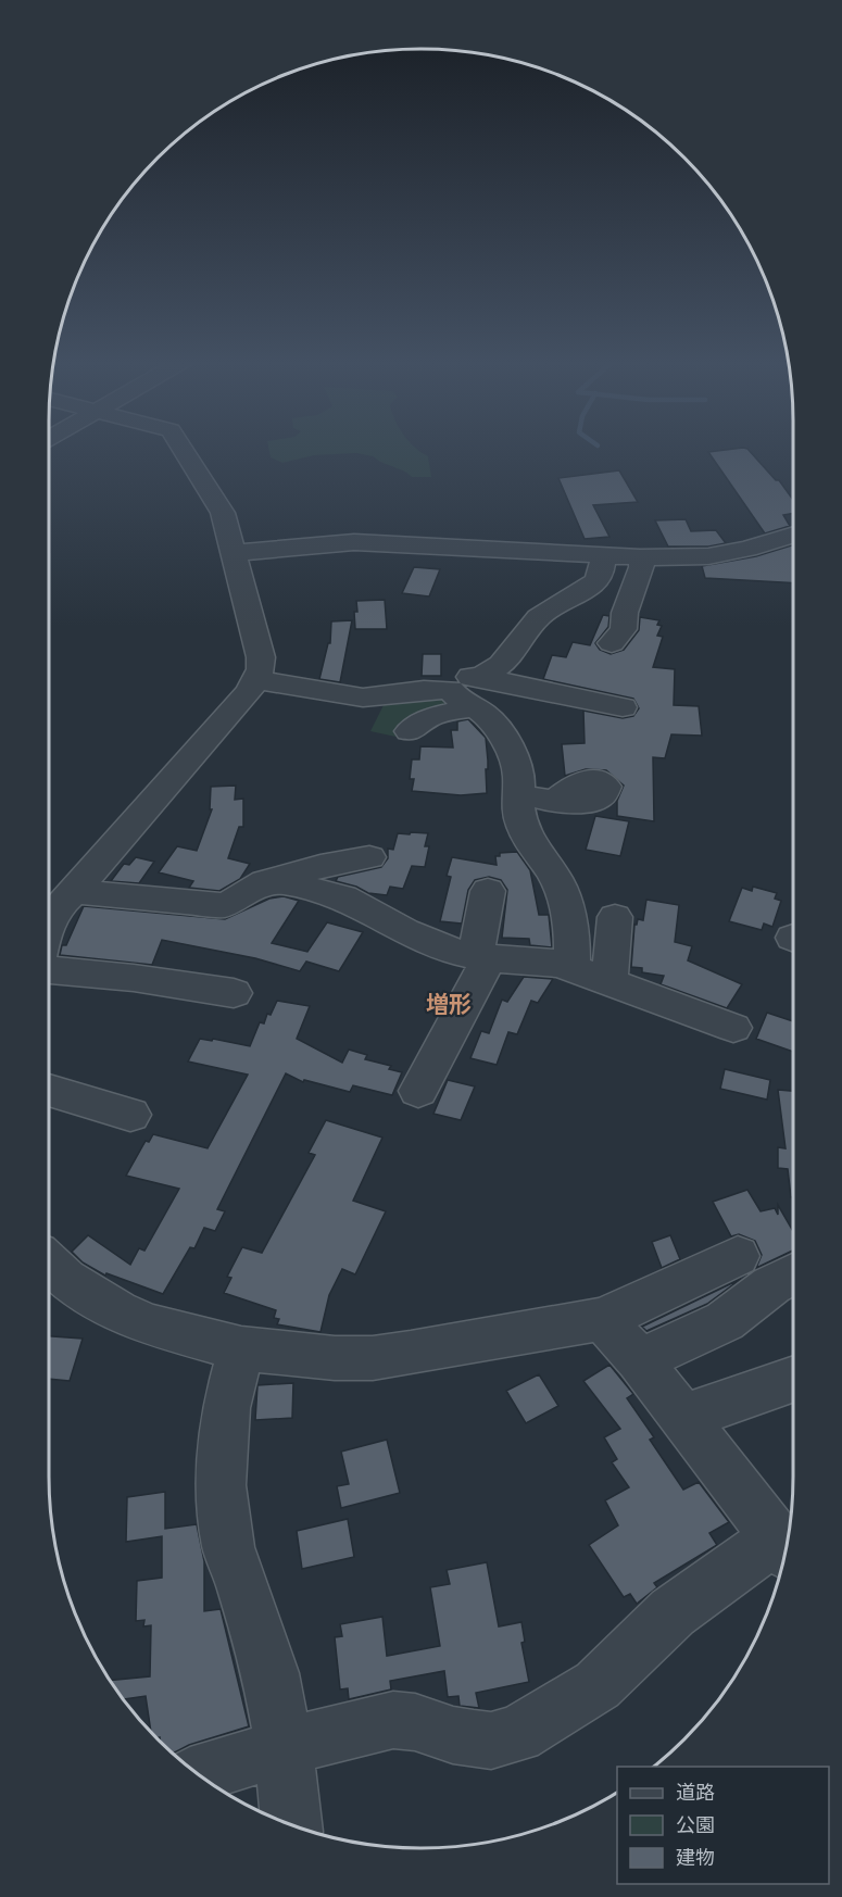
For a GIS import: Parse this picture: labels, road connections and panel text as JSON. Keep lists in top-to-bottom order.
{
  "districts": ["増形"],
  "legend": ["道路", "公園", "建物"]
}
